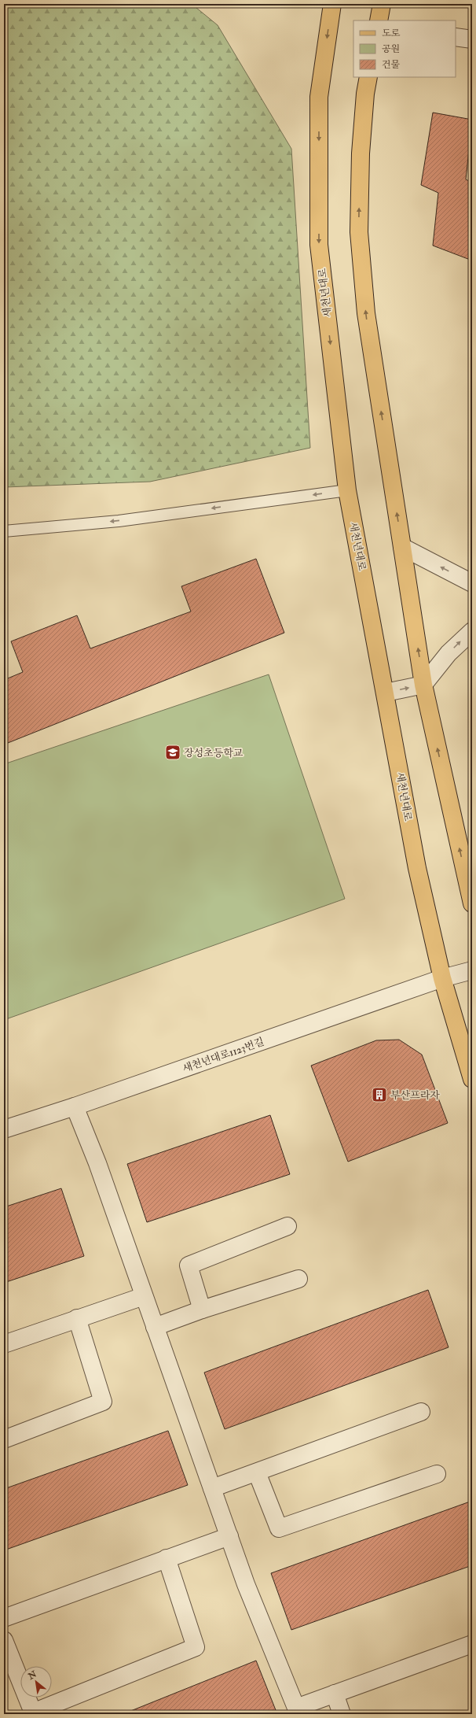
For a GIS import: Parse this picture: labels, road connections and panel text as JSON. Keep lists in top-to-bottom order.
{
  "streets": {
    "main road": ["새천년대로"],
    "street": ["새천년대로1123번길"]
  },
  "crossings": [
    ["새천년대로", "새천년대로1123번길"]
  ],
  "places": {
    "school or university": ["장성초등학교"],
    "building": ["부산프라자"]
  },
  "legend": ["도로", "공원", "건물"],
  "north": "top left"
}
